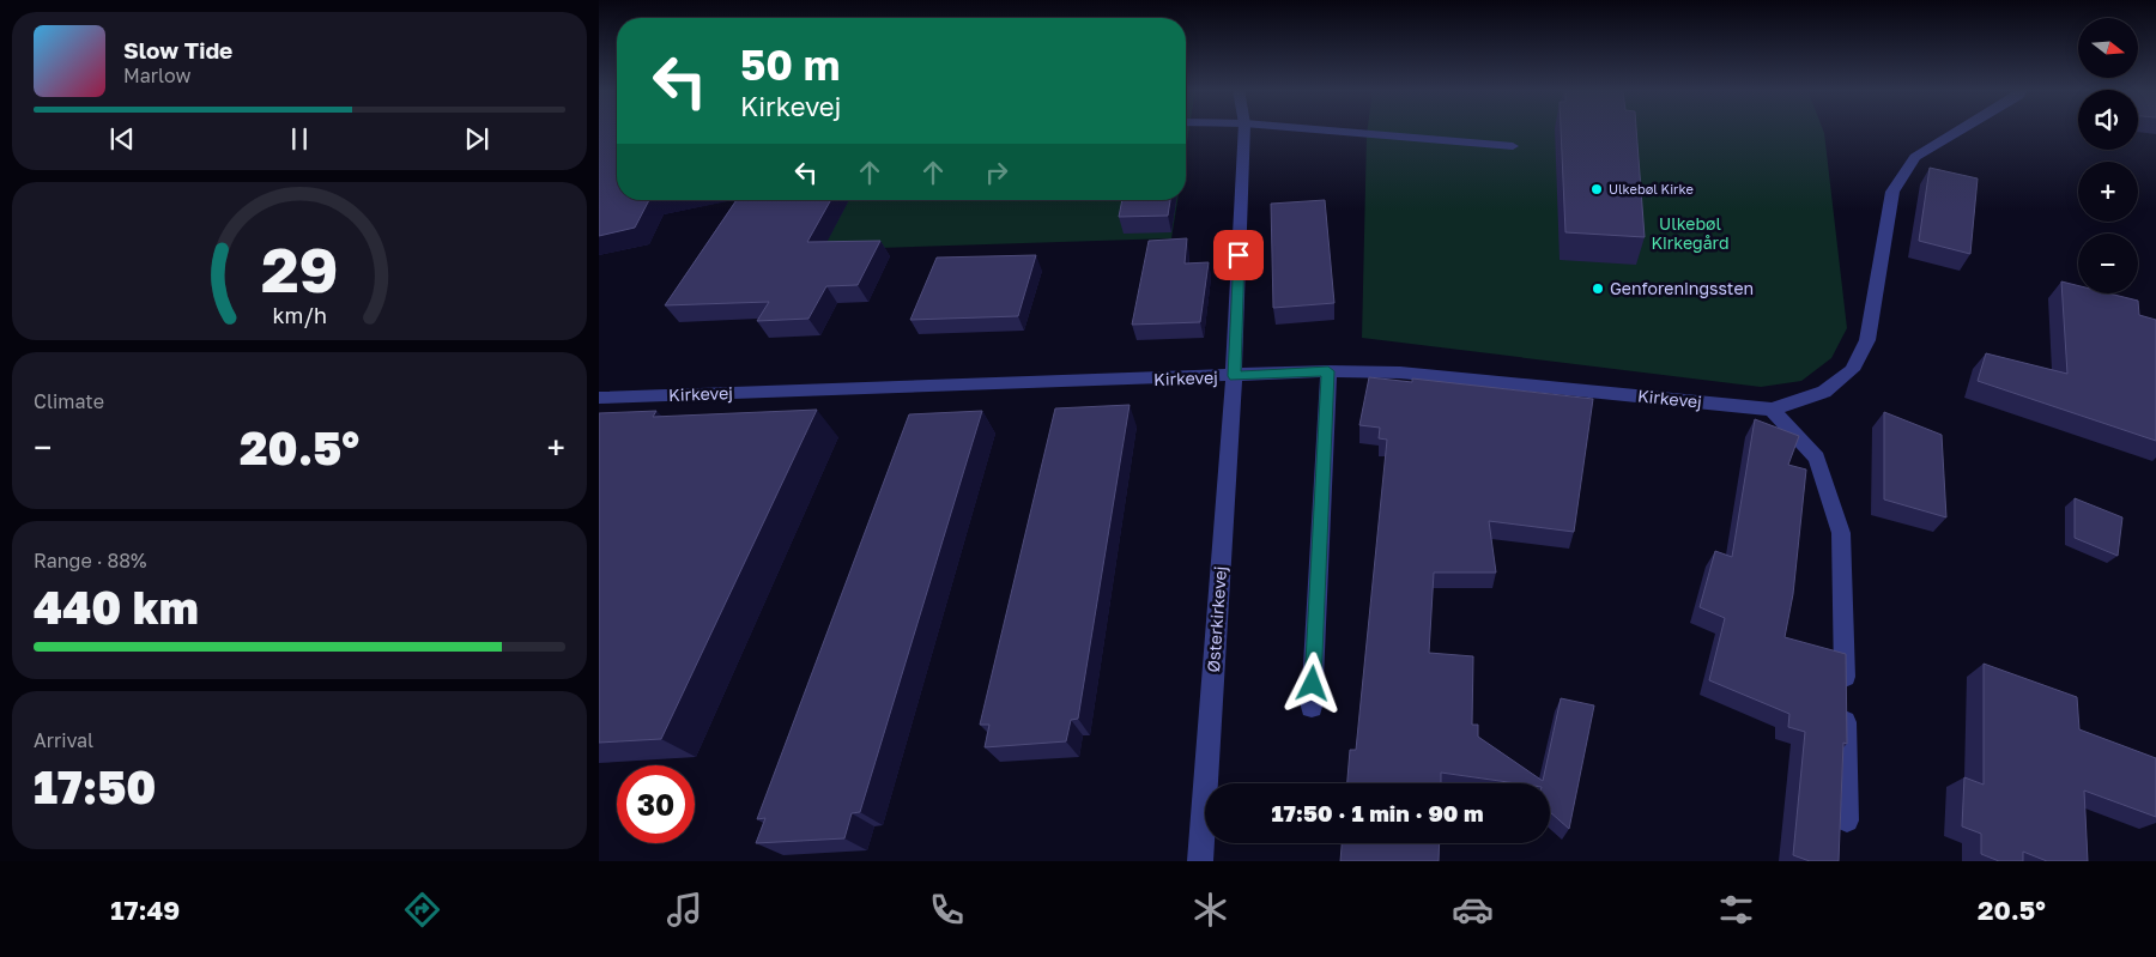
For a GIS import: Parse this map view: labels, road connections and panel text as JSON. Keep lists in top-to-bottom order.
{
  "streets": {
    "street": ["Kirkevej", "Østerkirkevej"]
  },
  "crossings": [
    ["Kirkevej", "Østerkirkevej"]
  ],
  "parks": ["Ulkebøl Kirkegård"],
  "places": ["Ulkebøl Kirke", "Genforeningssten"],
  "north": "right",
  "page": {
    "map_buttons": ["+", "−"],
    "turn": ["50 m", "Kirkevej"],
    "song": ["Slow Tide", "Marlow"],
    "tile": [
      "Climate",
      ["Range · 88%", "440 km"],
      ["Arrival", "17:50"]
    ],
    "heat": ["−", "20.5°", "+"],
    "limit": "30",
    "trip": "17:50 · 1 min · 90 m",
    "tabs": ["17:49", "20.5°"],
    "gauge": ["29", "km/h"]
  }
}
